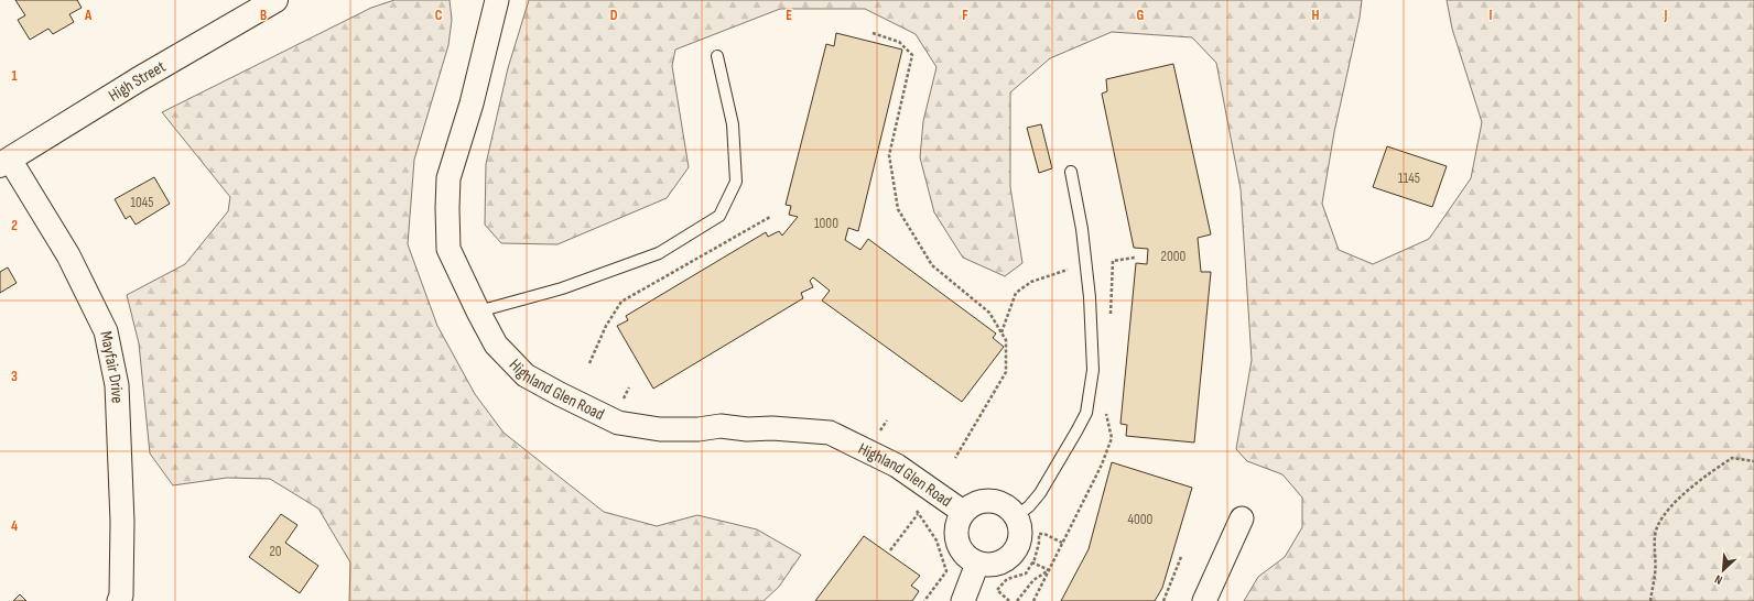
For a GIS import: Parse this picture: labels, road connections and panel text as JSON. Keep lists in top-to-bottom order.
{
  "streets": {
    "main road": ["High Street"],
    "street": ["Mayfair Drive", "Highland Glen Road"]
  },
  "crossings": [
    ["High Street", "Mayfair Drive"]
  ],
  "house_numbers": [
    "1145",
    "1045",
    "1000",
    "2000",
    "4000",
    "20"
  ],
  "north": "bottom left",
  "grid": {
    "columns": [
      "A",
      "B",
      "C",
      "D",
      "E",
      "F",
      "G",
      "H",
      "I",
      "J"
    ],
    "rows": [
      "1",
      "2",
      "3",
      "4"
    ]
  }
}
